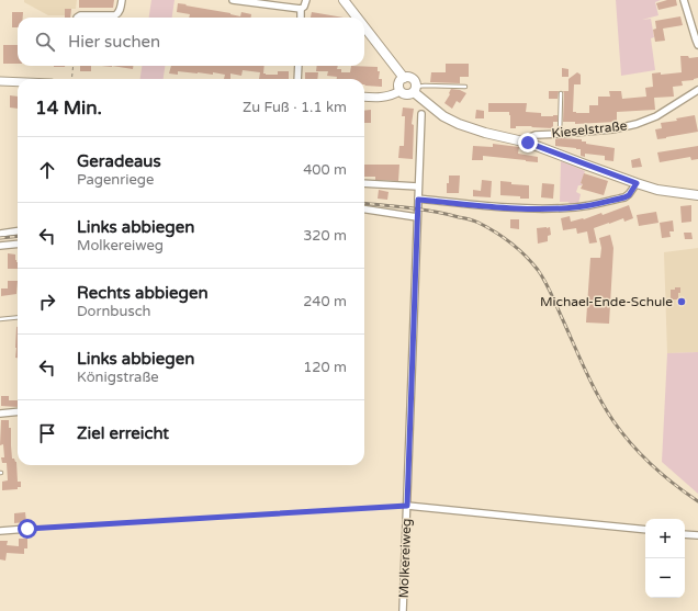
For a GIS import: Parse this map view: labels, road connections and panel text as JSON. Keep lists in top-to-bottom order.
{
  "streets": {
    "street": ["Kieselstraße", "Molkereiweg"]
  },
  "places": ["Michael-Ende-Schule"],
  "page": {
    "search": "Hier suchen",
    "heading": ["14 Min.", "Zu Fuß · 1.1 km"],
    "list": [
      ["Geradeaus", "Pagenriege", "400 m"],
      ["Links abbiegen", "Molkereiweg", "320 m"],
      ["Rechts abbiegen", "Dornbusch", "240 m"],
      ["Links abbiegen", "Königstraße", "120 m"],
      "Ziel erreicht"
    ],
    "map_buttons": ["+", "−"]
  }
}
